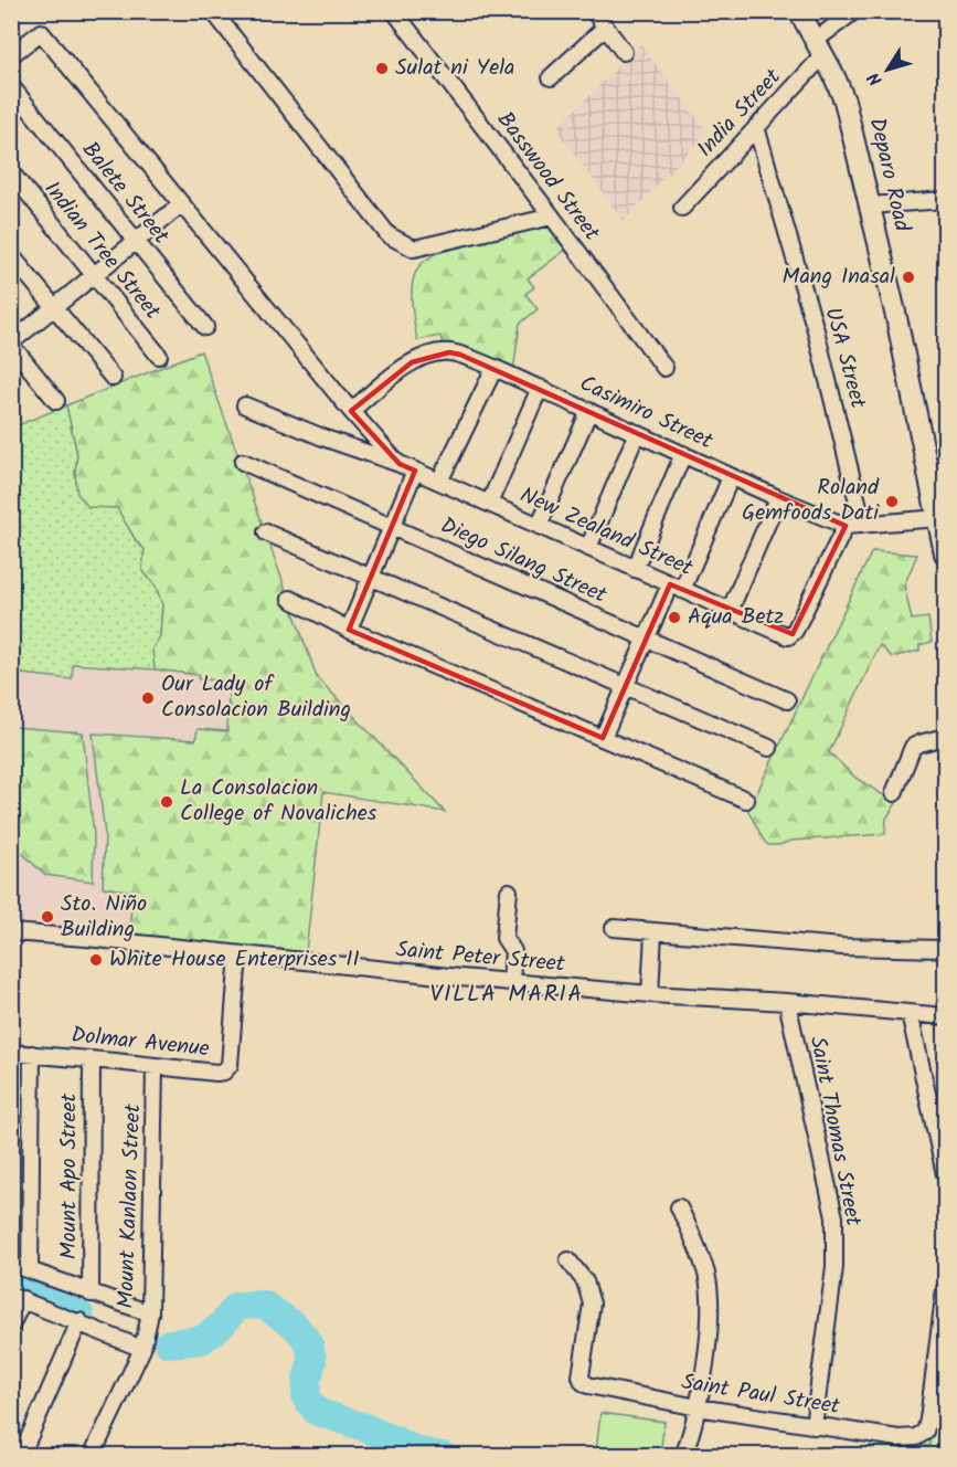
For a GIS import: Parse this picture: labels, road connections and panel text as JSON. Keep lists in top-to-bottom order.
{
  "streets": {
    "main road": ["Deparo Road"],
    "street": [
      "India Street",
      "Basswood Street",
      "Balete Street",
      "Indian Tree Street",
      "USA Street",
      "Casimiro Street",
      "New Zealand Street",
      "Diego Silang Street",
      "Saint Peter Street",
      "Dolmar Avenue",
      "Saint Thomas Street",
      "Mount Apo Street",
      "Mount Kanlaon Street",
      "Saint Paul Street"
    ]
  },
  "crossings": [
    ["India Street", "Deparo Road"],
    ["India Street", "USA Street"],
    ["Deparo Road", "Casimiro Street"],
    ["USA Street", "Casimiro Street"],
    ["Casimiro Street", "New Zealand Street"],
    ["Saint Peter Street", "Dolmar Avenue"],
    ["Saint Peter Street", "Saint Thomas Street"],
    ["Dolmar Avenue", "Mount Apo Street"],
    ["Dolmar Avenue", "Mount Kanlaon Street"],
    ["Saint Thomas Street", "Saint Paul Street"]
  ],
  "districts": ["VILLA MARIA"],
  "places": [
    "Sulat ni Yela",
    "Mang Inasal",
    "Roland Gemfoods Dati",
    "Aqua Betz",
    "Our Lady of Consolacion Building",
    "La Consolacion College of Novaliches",
    "Sto. Niño Building",
    "White House Enterprises II"
  ],
  "north": "bottom left"
}
